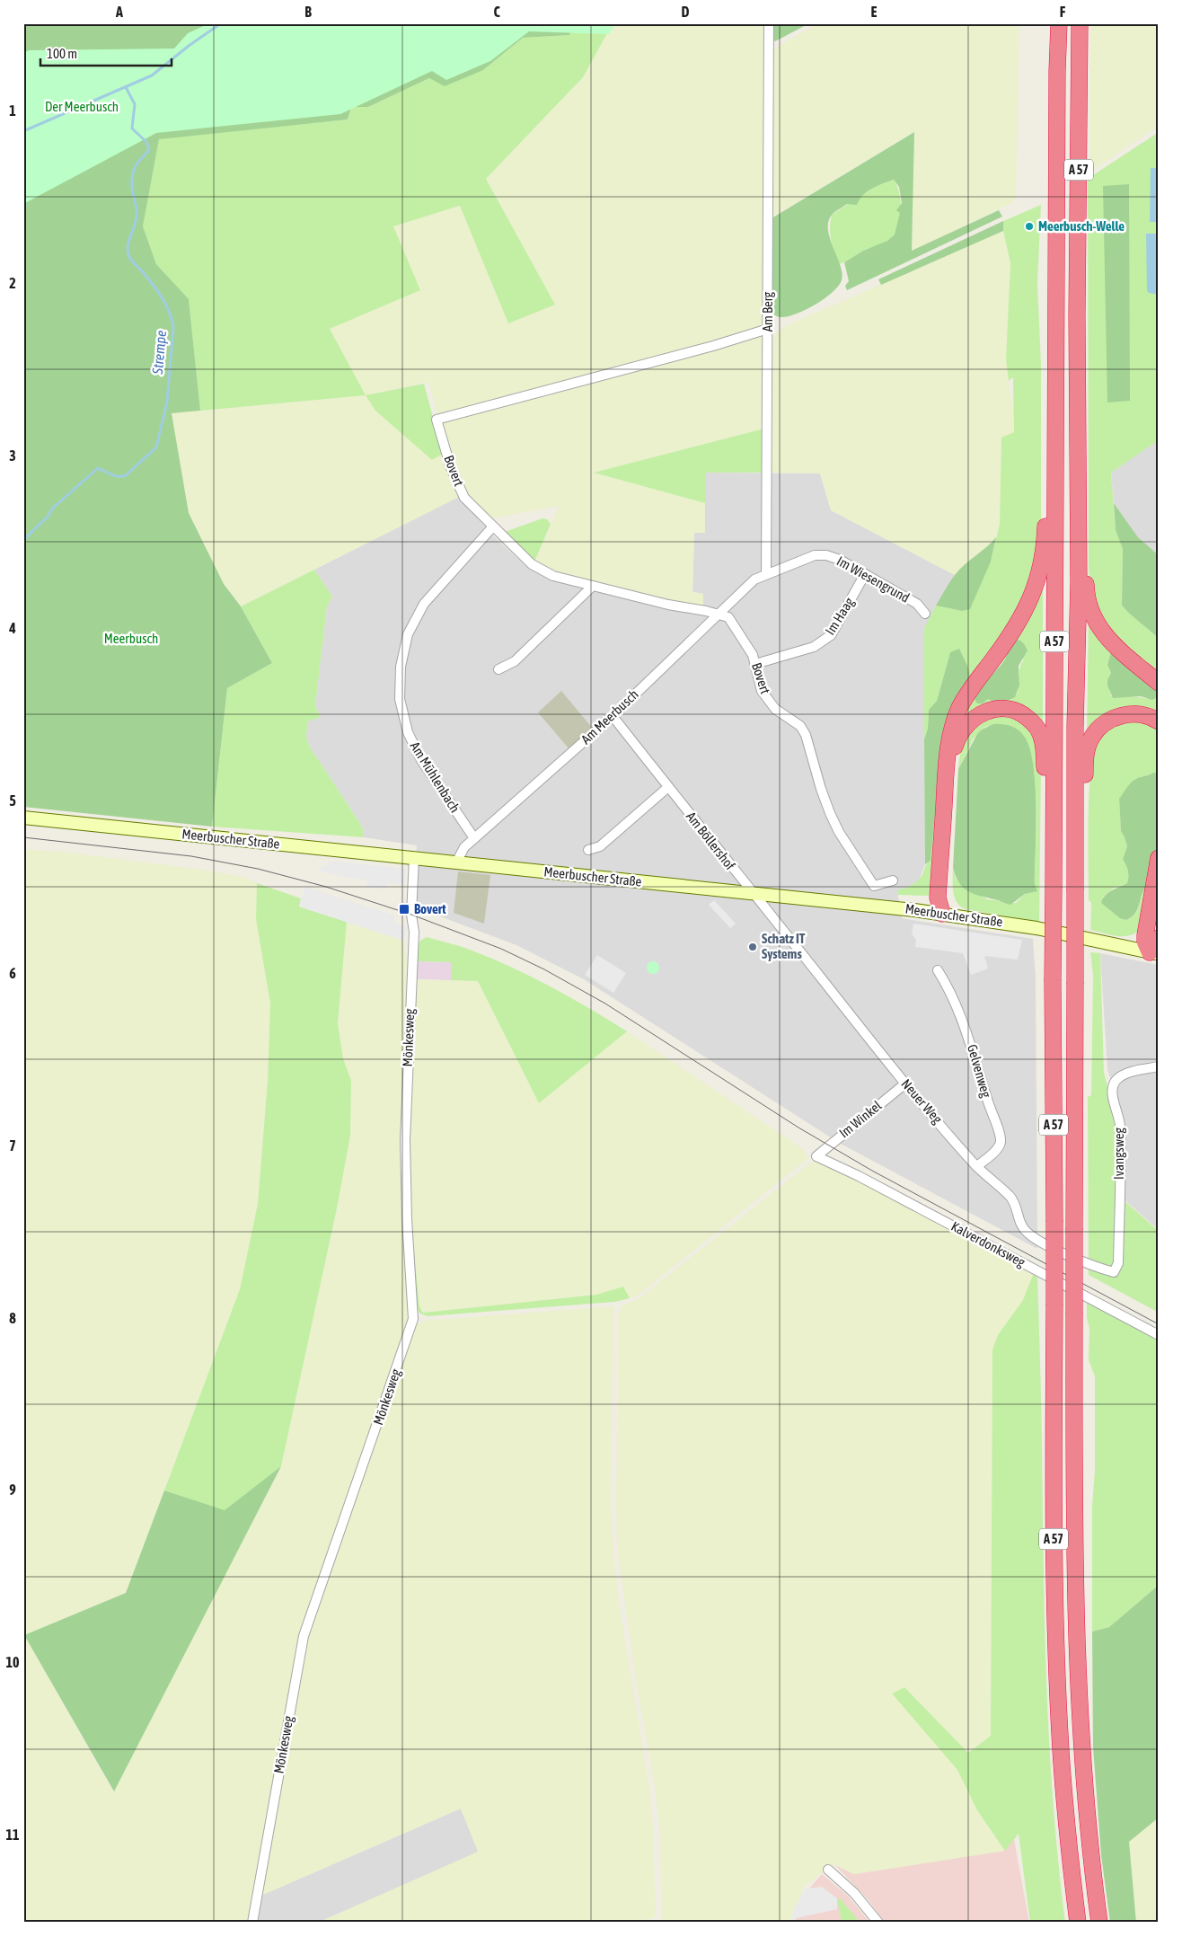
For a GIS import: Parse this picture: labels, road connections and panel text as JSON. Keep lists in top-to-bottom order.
{
  "streets": {
    "highway": ["A 57"],
    "main road": ["Meerbuscher Straße"],
    "street": [
      "Am Berg",
      "Bovert",
      "Im Wiesengrund",
      "Im Haag",
      "Am Meerbusch",
      "Am Mühlenbach",
      "Am Böllershof",
      "Mönkesweg",
      "Gelvenweg",
      "Neuer Weg",
      "Im Winkel",
      "Ivangsweg",
      "Kalverdonksweg"
    ]
  },
  "crossings": [
    ["Am Berg", "Bovert"],
    ["Am Berg", "Im Wiesengrund"],
    ["Am Berg", "Am Meerbusch"],
    ["Bovert", "Im Haag"],
    ["Bovert", "Am Meerbusch"],
    ["Bovert", "Am Mühlenbach"],
    ["Im Wiesengrund", "Im Haag"],
    ["Im Wiesengrund", "Am Meerbusch"],
    ["Am Meerbusch", "Am Mühlenbach"],
    ["Am Meerbusch", "Meerbuscher Straße"],
    ["Am Meerbusch", "Am Böllershof"],
    ["Meerbuscher Straße", "Am Böllershof"],
    ["Meerbuscher Straße", "Mönkesweg"],
    ["Meerbuscher Straße", "Neuer Weg"],
    ["Am Böllershof", "Neuer Weg"],
    ["Gelvenweg", "Neuer Weg"],
    ["Neuer Weg", "Im Winkel"],
    ["Neuer Weg", "Ivangsweg"],
    ["Im Winkel", "Kalverdonksweg"]
  ],
  "water": ["Strempe"],
  "parks": ["Der Meerbusch", "Meerbusch"],
  "places": {
    "other": ["Meerbusch-Welle", "Schatz IT Systems"],
    "transit": ["Bovert"]
  },
  "scale_bar": "100 m",
  "grid": {
    "columns": [
      "A",
      "B",
      "C",
      "D",
      "E",
      "F"
    ],
    "rows": [
      "1",
      "2",
      "3",
      "4",
      "5",
      "6",
      "7",
      "8",
      "9",
      "10",
      "11"
    ]
  }
}
